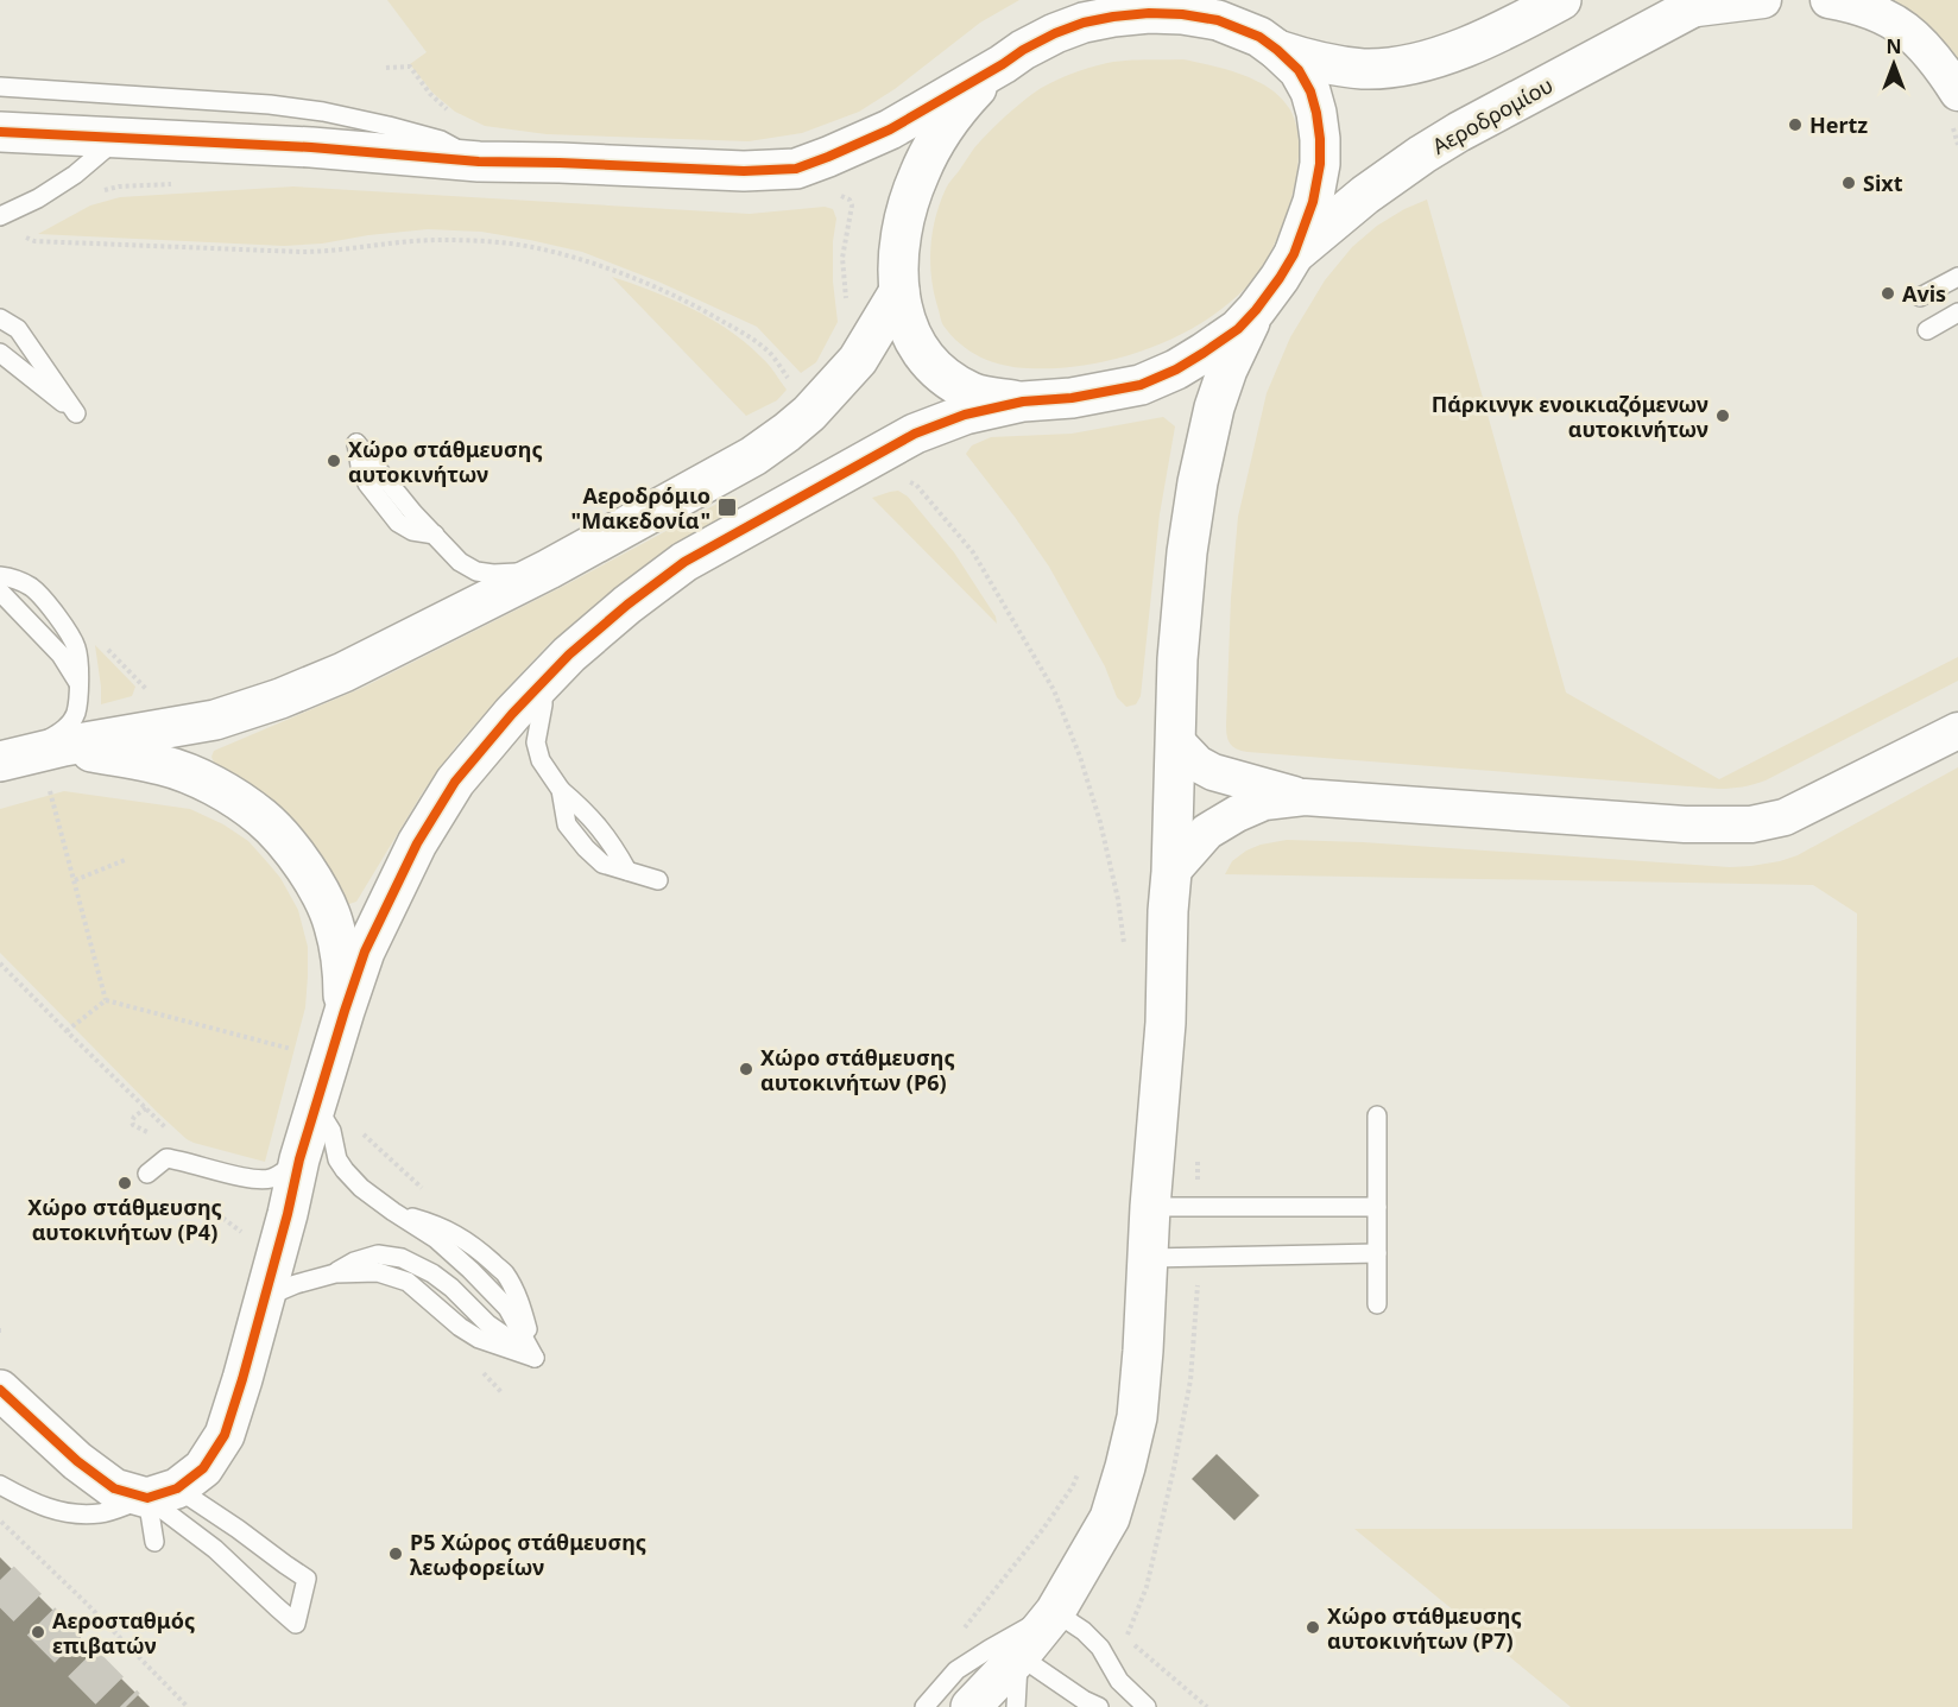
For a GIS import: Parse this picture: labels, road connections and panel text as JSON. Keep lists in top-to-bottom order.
{
  "streets": {
    "street": ["Αεροδρομίου"]
  },
  "places": {
    "other": [
      "Hertz",
      "Sixt",
      "Avis",
      "Πάρκινγκ ενοικιαζόμενων αυτοκινήτων",
      "Χώρο στάθμευσης αυτοκινήτων",
      "Χώρο στάθμευσης αυτοκινήτων (P6)",
      "Χώρο στάθμευσης αυτοκινήτων (P4)",
      "P5 Χώρος στάθμευσης λεωφορείων",
      "Χώρο στάθμευσης αυτοκινήτων (P7)",
      "Αεροσταθμός επιβατών"
    ],
    "transit": ["Αεροδρόμιο \"Μακεδονία\""]
  },
  "north": "top"
}
